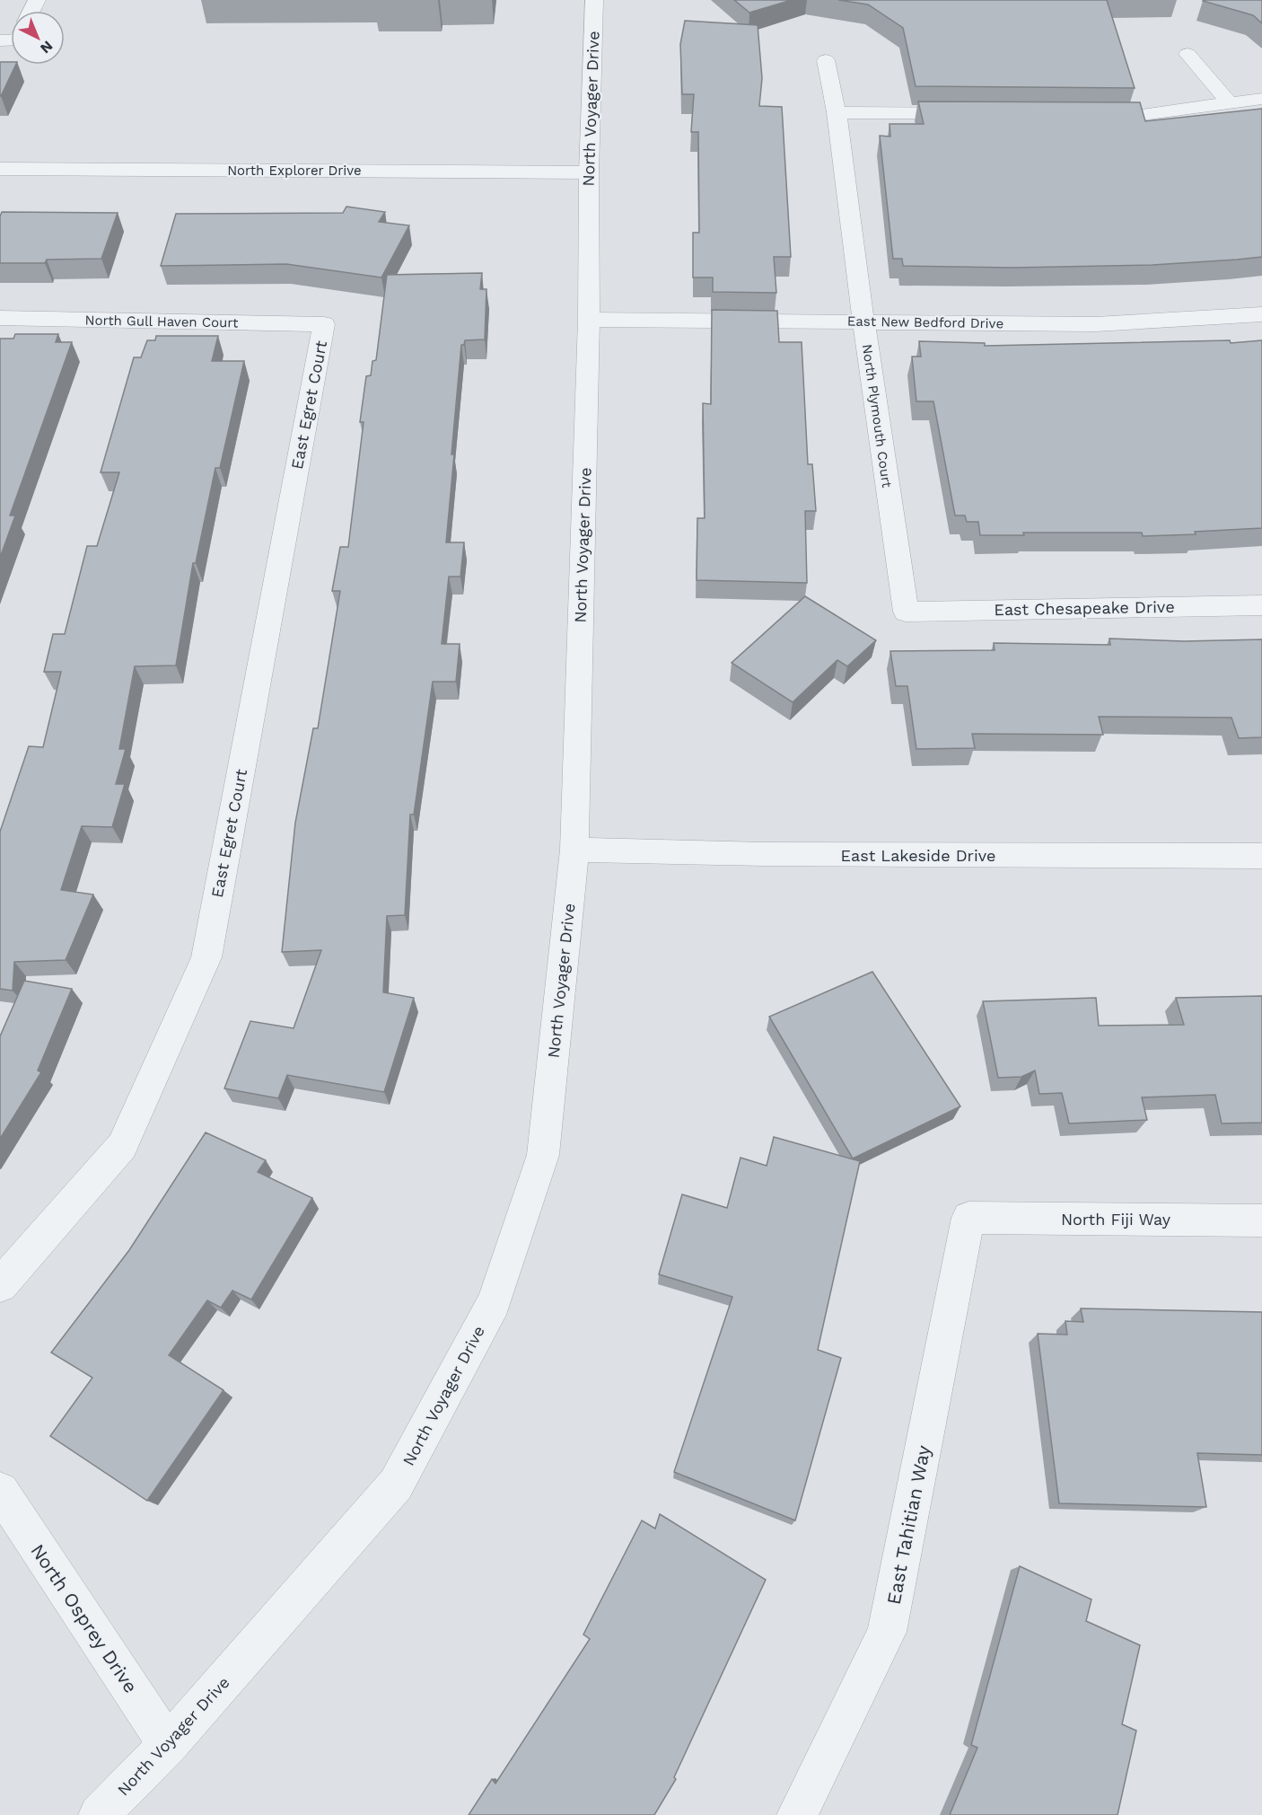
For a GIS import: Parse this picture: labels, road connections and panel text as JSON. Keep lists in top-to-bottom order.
{
  "streets": {
    "street": [
      "North Voyager Drive",
      "North Explorer Drive",
      "North Gull Haven Court",
      "East New Bedford Drive",
      "East Egret Court",
      "North Plymouth Court",
      "East Chesapeake Drive",
      "East Lakeside Drive",
      "North Fiji Way",
      "East Tahitian Way",
      "North Osprey Drive"
    ]
  },
  "crossings": [
    ["North Voyager Drive", "North Explorer Drive"],
    ["North Voyager Drive", "East New Bedford Drive"],
    ["North Voyager Drive", "East Lakeside Drive"],
    ["North Voyager Drive", "North Osprey Drive"],
    ["North Gull Haven Court", "East Egret Court"],
    ["East New Bedford Drive", "North Plymouth Court"],
    ["North Plymouth Court", "East Chesapeake Drive"],
    ["North Fiji Way", "East Tahitian Way"]
  ],
  "north": "bottom right"
}
